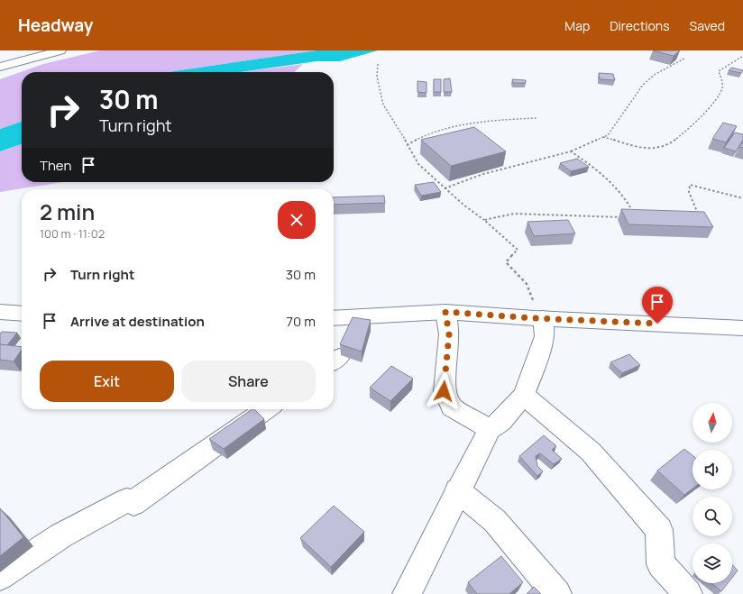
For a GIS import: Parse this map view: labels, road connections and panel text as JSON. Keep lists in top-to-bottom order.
{
  "north": "top",
  "page": {
    "header": "Headway",
    "nav": ["Map", "Directions", "Saved"],
    "turn": ["30 m", "Turn right"],
    "then": "Then",
    "heading": ["2 min", "100 m · 11:02"],
    "list": [
      {
        "name": "Turn right",
        "value": "30 m"
      },
      {
        "name": "Arrive at destination",
        "value": "70 m"
      }
    ],
    "buttons": ["Exit", "Share"]
  }
}
